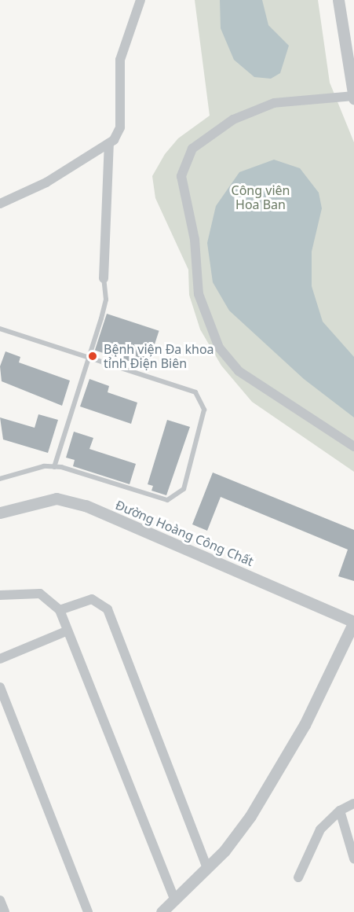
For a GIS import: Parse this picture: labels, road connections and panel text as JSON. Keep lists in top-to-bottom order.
{
  "streets": {
    "street": ["Đường Hoàng Công Chất"]
  },
  "parks": ["Công viên Hoa Ban"],
  "places": ["Bệnh viện Đa khoa tỉnh Điện Biên"]
}
